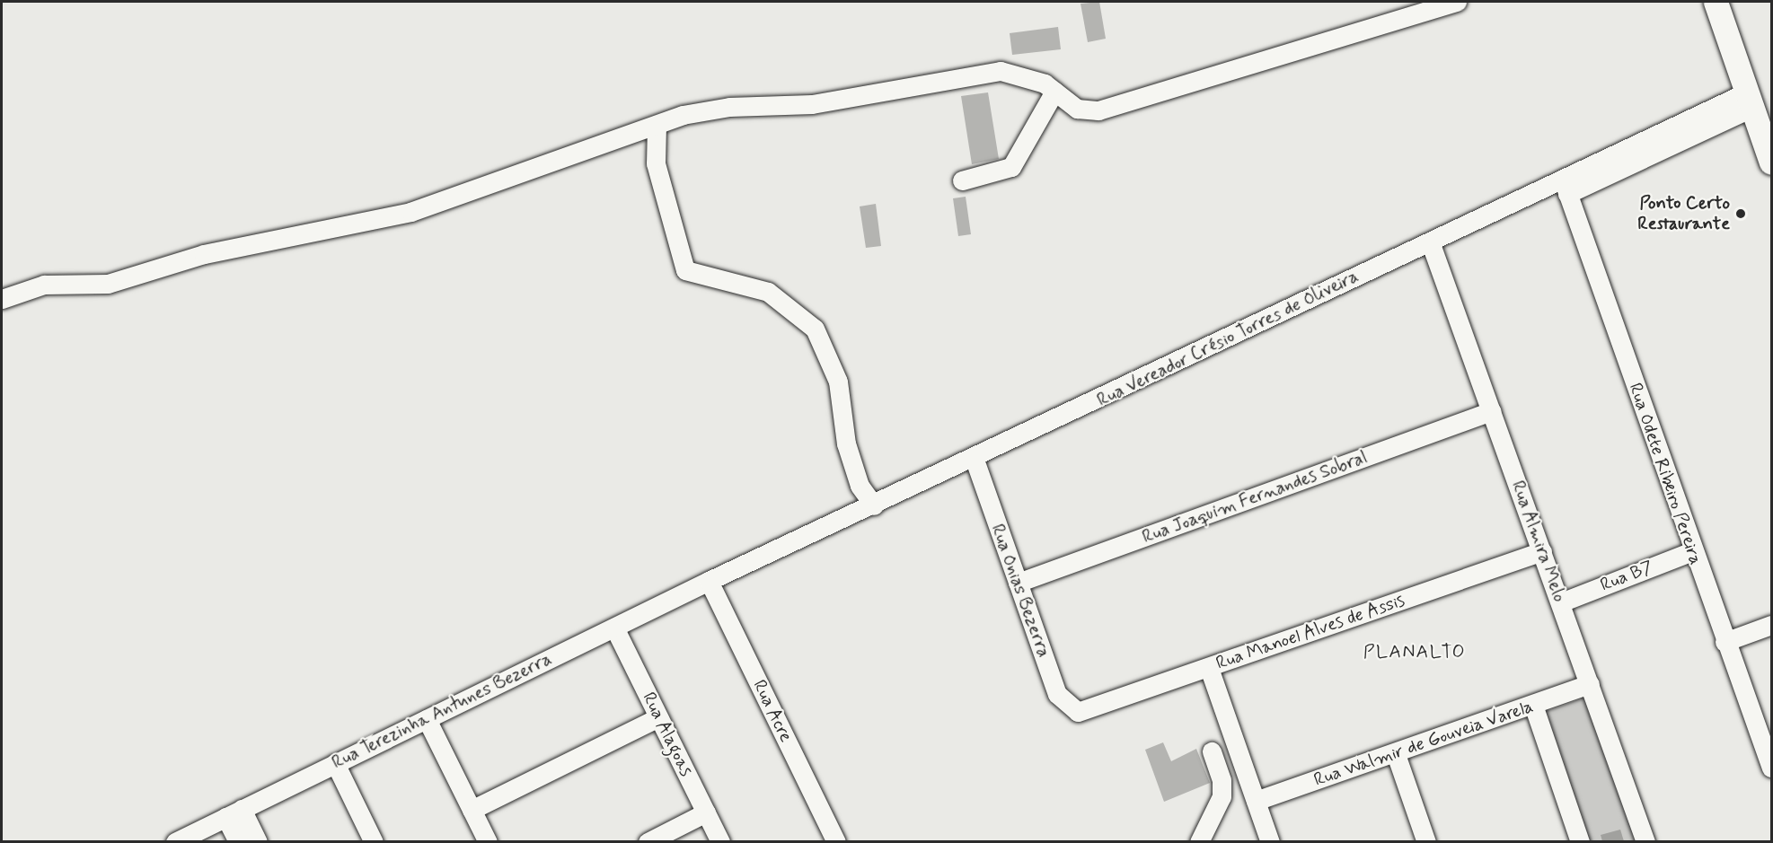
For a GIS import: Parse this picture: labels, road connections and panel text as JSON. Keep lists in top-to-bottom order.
{
  "streets": {
    "street": [
      "Rua Vereador Crésio Torres de Oliveira",
      "Rua Odete Ribeiro Pereira",
      "Rua Joaquim Fernandes Sobral",
      "Rua Almira Melo",
      "Rua B7",
      "Rua Onias Bezerra",
      "Rua Manoel Alves de Assis",
      "Rua Terezinha Antunes Bezerra",
      "Rua Acre",
      "Rua Alagoas",
      "Rua Walmir de Gouveia Varela"
    ]
  },
  "crossings": [
    ["Rua Vereador Crésio Torres de Oliveira", "Rua Odete Ribeiro Pereira"],
    ["Rua Vereador Crésio Torres de Oliveira", "Rua Almira Melo"],
    ["Rua Vereador Crésio Torres de Oliveira", "Rua Onias Bezerra"],
    ["Rua Vereador Crésio Torres de Oliveira", "Rua Terezinha Antunes Bezerra"],
    ["Rua Vereador Crésio Torres de Oliveira", "Rua Acre"],
    ["Rua Odete Ribeiro Pereira", "Rua B7"],
    ["Rua Joaquim Fernandes Sobral", "Rua Almira Melo"],
    ["Rua Joaquim Fernandes Sobral", "Rua Onias Bezerra"],
    ["Rua Almira Melo", "Rua B7"],
    ["Rua Almira Melo", "Rua Manoel Alves de Assis"],
    ["Rua Almira Melo", "Rua Walmir de Gouveia Varela"],
    ["Rua Onias Bezerra", "Rua Manoel Alves de Assis"],
    ["Rua Terezinha Antunes Bezerra", "Rua Acre"],
    ["Rua Terezinha Antunes Bezerra", "Rua Alagoas"]
  ],
  "districts": ["PLANALTO"],
  "places": ["Ponto Certo Restaurante"]
}
